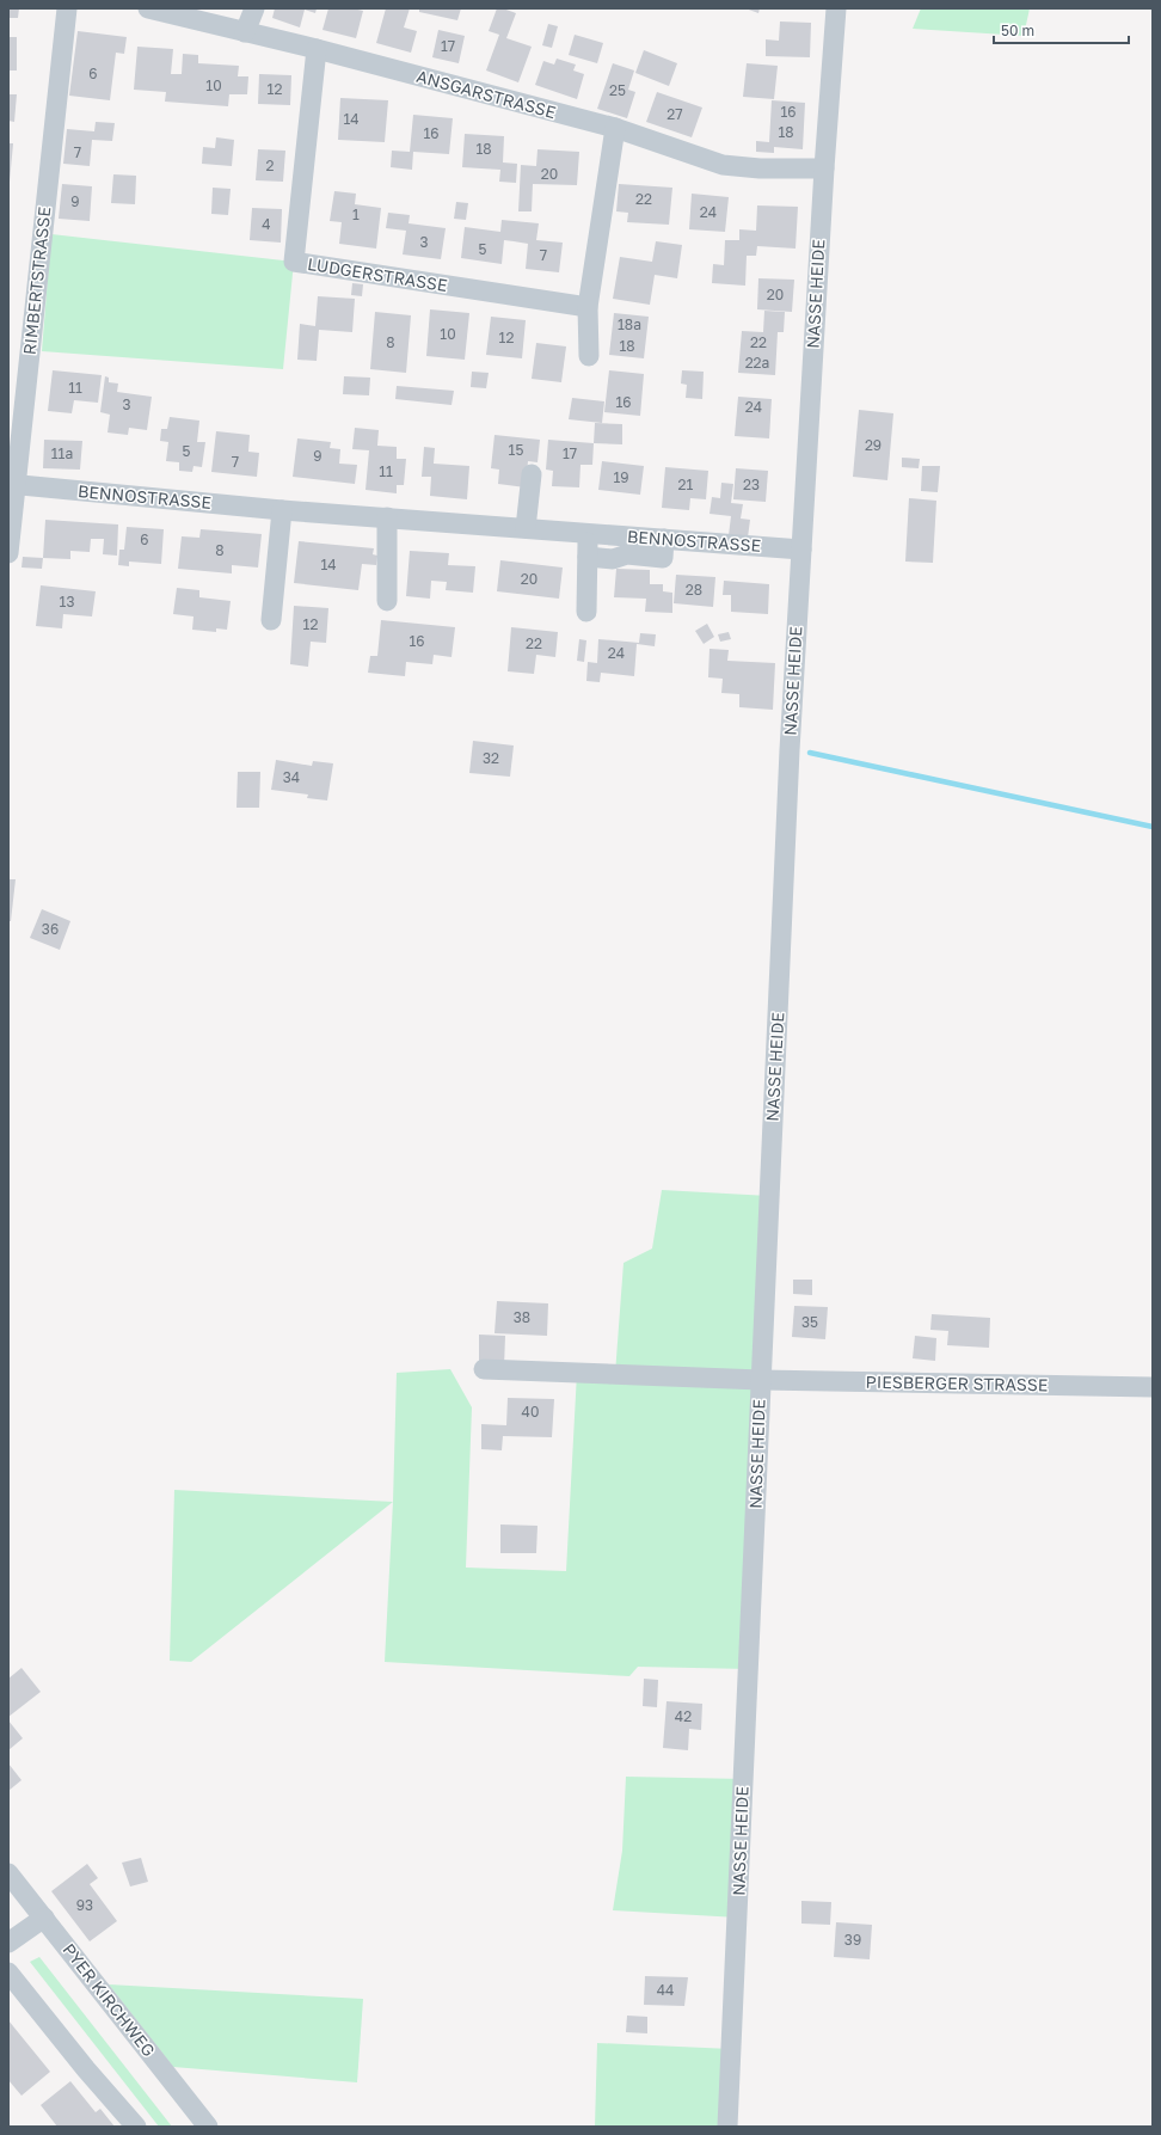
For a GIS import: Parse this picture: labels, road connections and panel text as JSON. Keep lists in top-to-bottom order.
{
  "streets": {
    "street": [
      "ANSGARSTRASSE",
      "LUDGERSTRASSE",
      "RIMBERTSTRASSE",
      "NASSE HEIDE",
      "BENNOSTRASSE",
      "PIESBERGER STRASSE",
      "PYER KIRCHWEG"
    ]
  },
  "crossings": [
    ["ANSGARSTRASSE", "LUDGERSTRASSE"],
    ["ANSGARSTRASSE", "NASSE HEIDE"],
    ["RIMBERTSTRASSE", "BENNOSTRASSE"],
    ["NASSE HEIDE", "BENNOSTRASSE"],
    ["NASSE HEIDE", "PIESBERGER STRASSE"]
  ],
  "house_numbers": [
    "17",
    "6",
    "10",
    "12",
    "25",
    "16",
    "27",
    "14",
    "18",
    "16",
    "18",
    "7",
    "2",
    "20",
    "22",
    "9",
    "24",
    "1",
    "4",
    "3",
    "5",
    "7",
    "20",
    "18a",
    "10",
    "12",
    "8",
    "22",
    "18",
    "22a",
    "11",
    "16",
    "3",
    "24",
    "29",
    "15",
    "5",
    "11a",
    "17",
    "9",
    "7",
    "11",
    "19",
    "21",
    "23",
    "6",
    "8",
    "14",
    "20",
    "28",
    "13",
    "12",
    "16",
    "22",
    "24",
    "32",
    "34",
    "36",
    "38",
    "35",
    "40",
    "42",
    "93",
    "39",
    "44"
  ],
  "scale_bar": "50 m"
}
